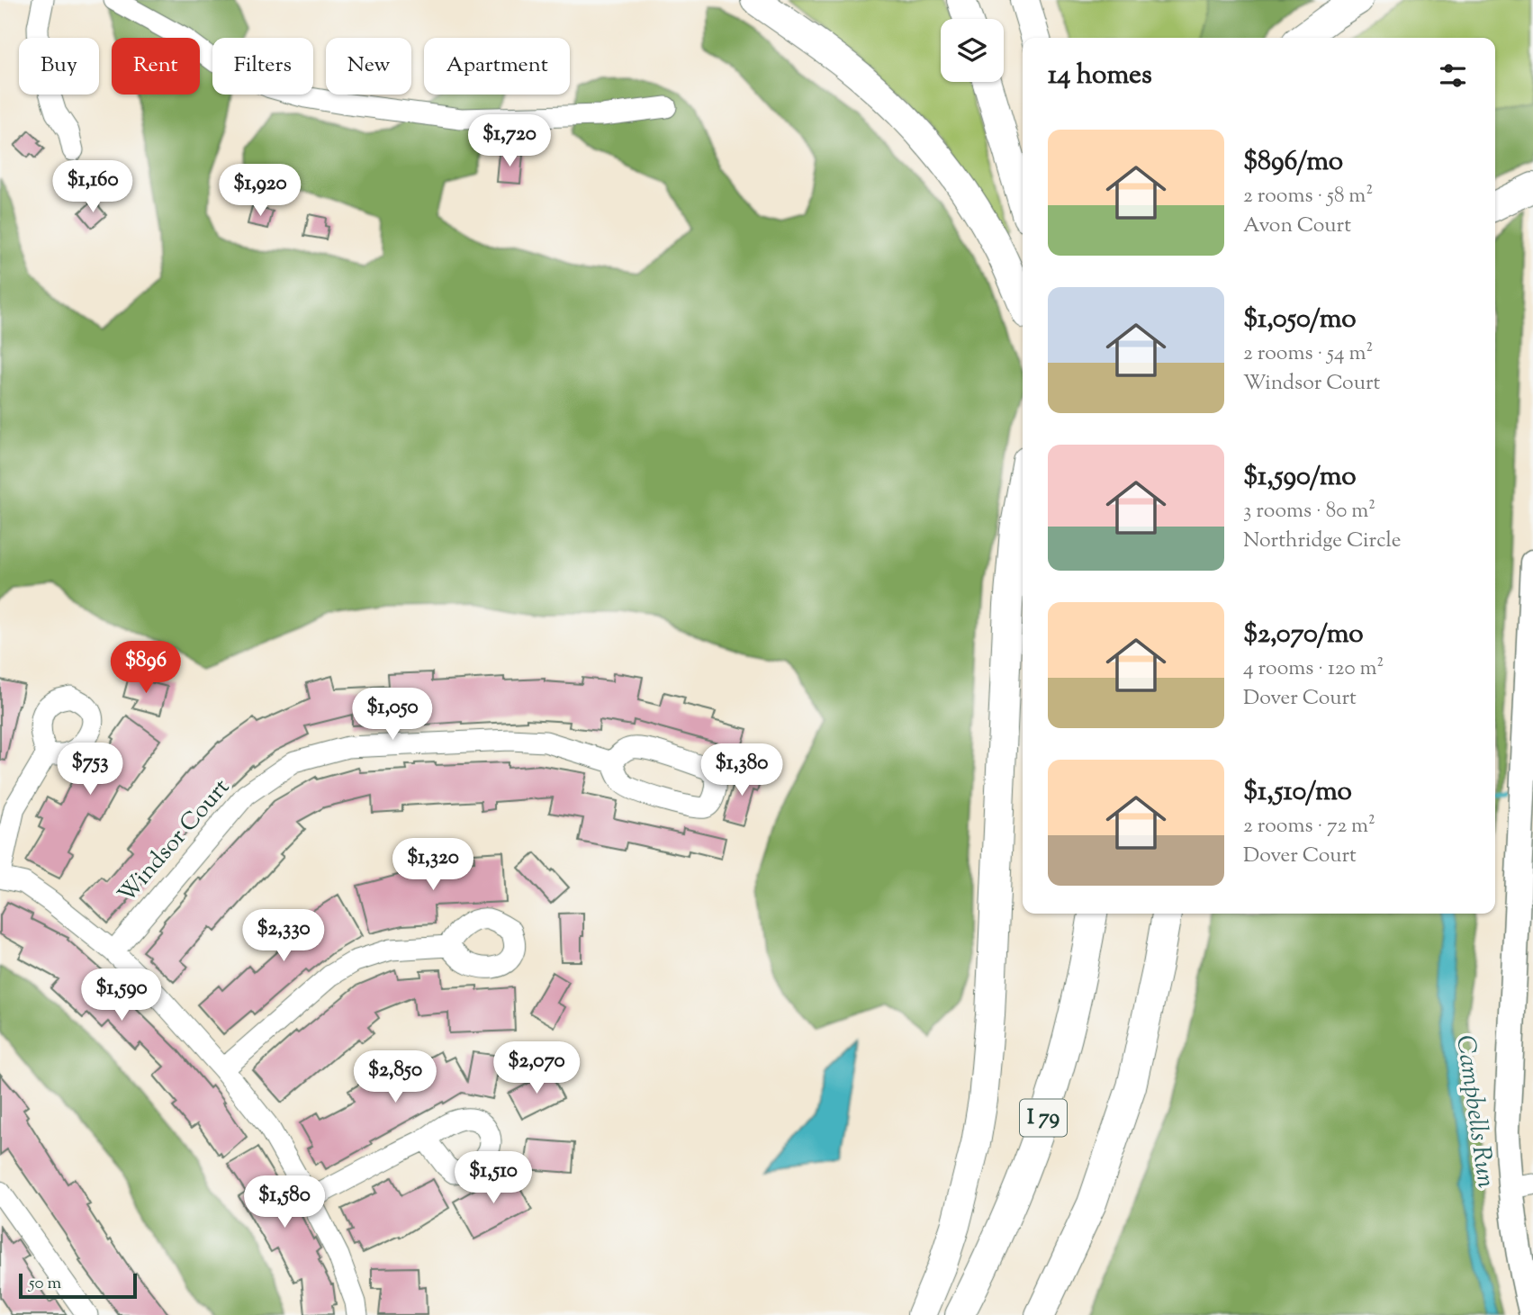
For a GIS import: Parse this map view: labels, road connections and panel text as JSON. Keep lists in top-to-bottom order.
{
  "streets": {
    "highway": ["I 79"],
    "street": ["Windsor Court"]
  },
  "water": ["Campbells Run"],
  "scale_bar": "50 m",
  "page": {
    "chip": [
      "Buy",
      "Rent",
      "Filters",
      "New",
      "Apartment"
    ],
    "heading": "14 homes",
    "list": [
      {
        "name": "$896/mo",
        "note": "2 rooms · 58 m² · Avon Court"
      },
      {
        "name": "$1,050/mo",
        "note": "2 rooms · 54 m² · Windsor Court"
      },
      {
        "name": "$1,590/mo",
        "note": "3 rooms · 80 m² · Northridge Circle"
      },
      {
        "name": "$2,070/mo",
        "note": "4 rooms · 120 m² · Dover Court"
      },
      {
        "name": "$1,510/mo",
        "note": "2 rooms · 72 m² · Dover Court"
      }
    ],
    "price": [
      "$1,720",
      "$1,160",
      "$1,920",
      "$896",
      "$1,050",
      "$753",
      "$1,380",
      "$1,320",
      "$2,330",
      "$1,590",
      "$2,070",
      "$2,850",
      "$1,510",
      "$1,580"
    ],
    "scale": "50 m"
  }
}
